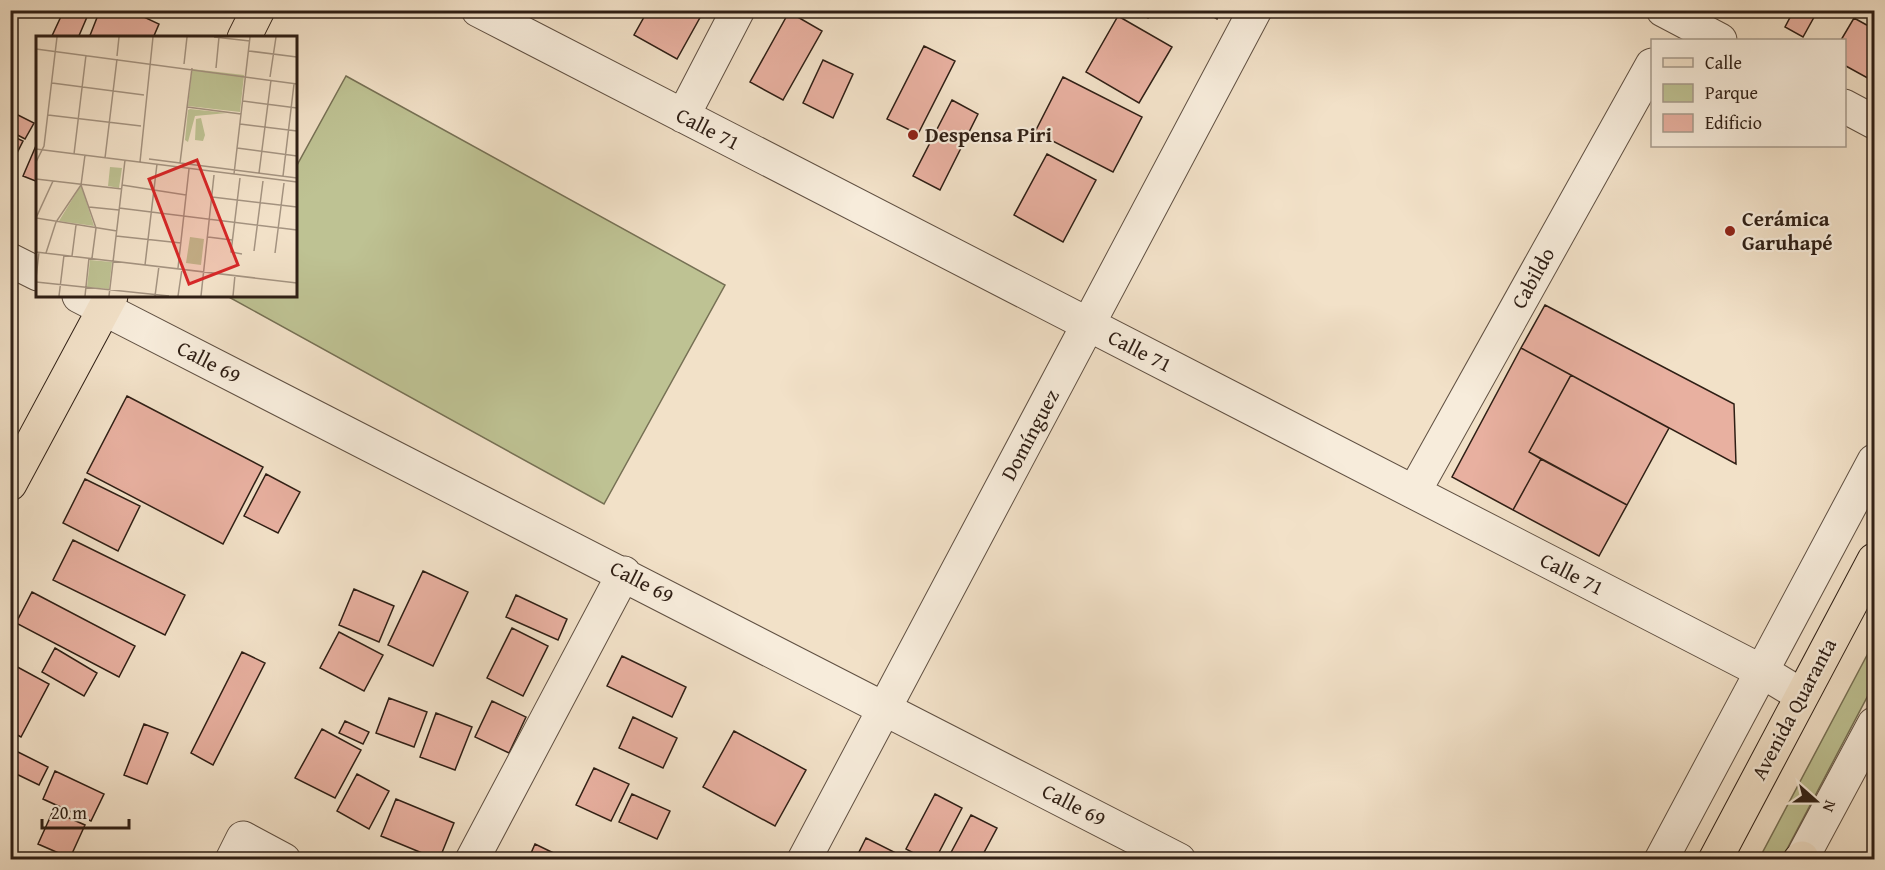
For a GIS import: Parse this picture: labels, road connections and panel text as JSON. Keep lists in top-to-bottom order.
{
  "streets": {
    "main road": ["Avenida Quaranta"],
    "street": [
      "Calle 71",
      "Cabildo",
      "Calle 69",
      "Domínguez"
    ]
  },
  "crossings": [
    ["Calle 71", "Cabildo"],
    ["Calle 71", "Domínguez"],
    ["Calle 71", "Avenida Quaranta"],
    ["Calle 69", "Domínguez"]
  ],
  "places": ["Despensa Piri", "Cerámica Garuhapé"],
  "legend": ["Calle", "Parque", "Edificio"],
  "scale_bar": "20 m",
  "north": "right"
}
